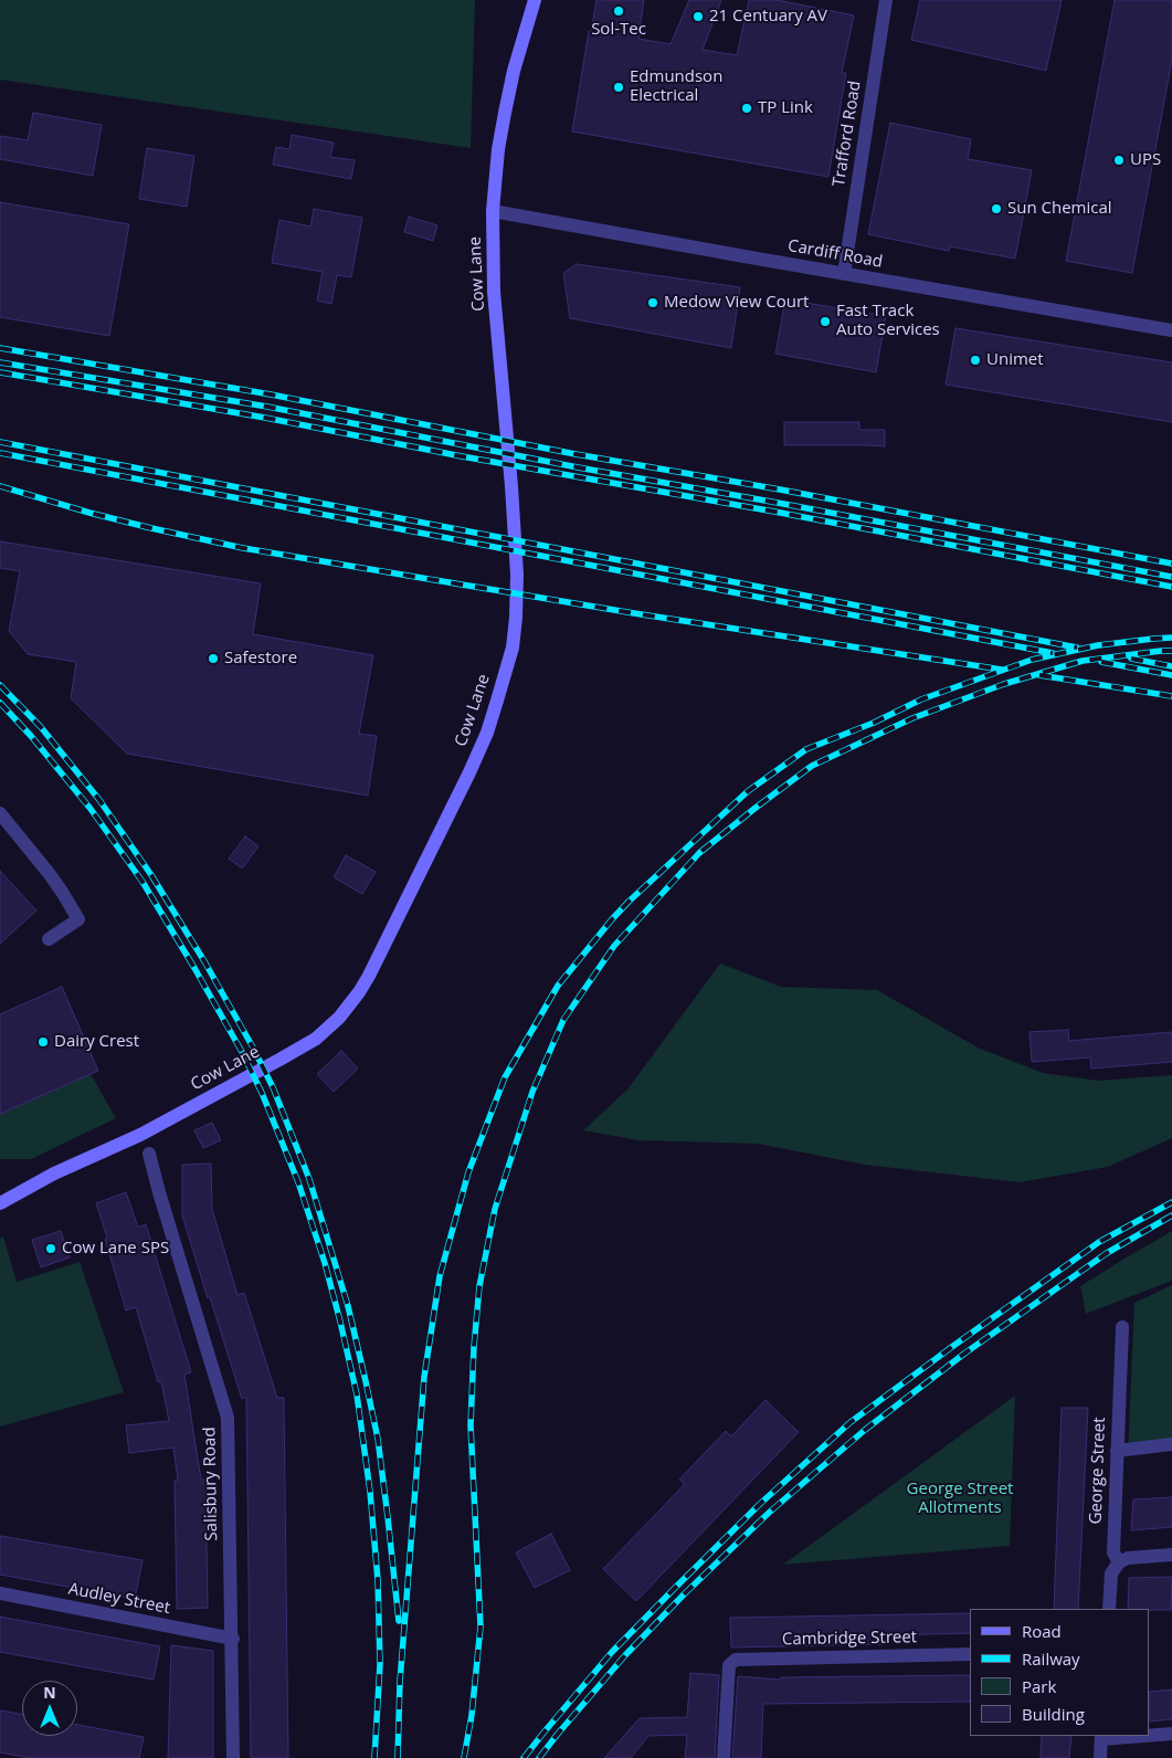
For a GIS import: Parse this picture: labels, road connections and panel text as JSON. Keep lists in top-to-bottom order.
{
  "streets": {
    "street": [
      "Trafford Road",
      "Cardiff Road",
      "Cow Lane",
      "George Street",
      "Salisbury Road",
      "Audley Street",
      "Cambridge Street"
    ]
  },
  "crossings": [
    ["Trafford Road", "Cardiff Road"],
    ["Cardiff Road", "Cow Lane"],
    ["Salisbury Road", "Audley Street"]
  ],
  "parks": ["George Street Allotments"],
  "places": [
    "Sol-Tec",
    "21 Centuary AV",
    "Edmundson Electrical",
    "TP Link",
    "UPS",
    "Sun Chemical",
    "Medow View Court",
    "Fast Track Auto Services",
    "Unimet",
    "Safestore",
    "Dairy Crest",
    "Cow Lane SPS"
  ],
  "legend": [
    "Road",
    "Railway",
    "Park",
    "Building"
  ],
  "north": "top"
}
